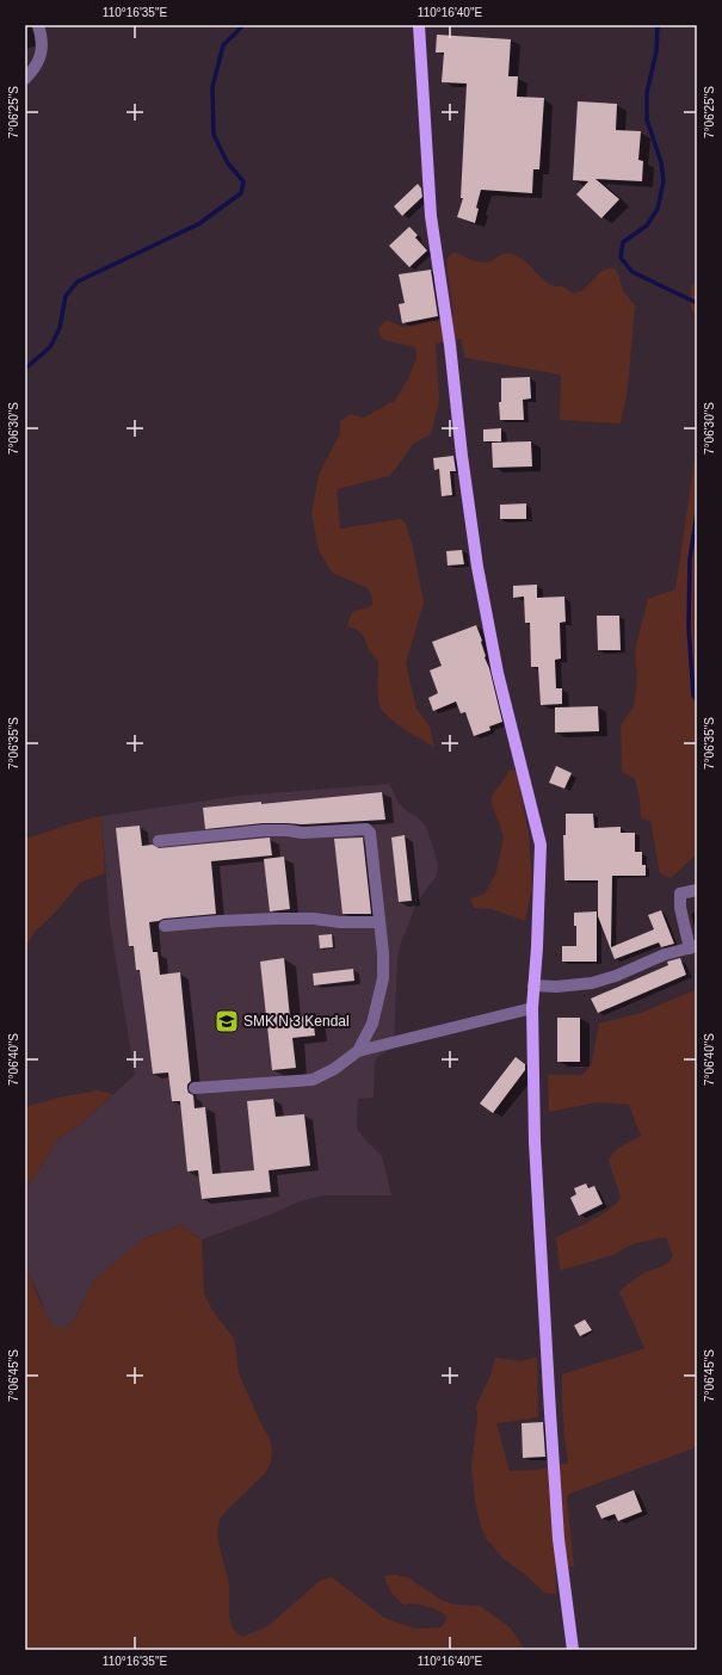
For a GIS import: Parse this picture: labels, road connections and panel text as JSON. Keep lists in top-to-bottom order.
{
  "places": {
    "school or university": ["SMK N 3 Kendal"]
  },
  "coordinates": [
    "110°16'35\"E",
    "110°16'40\"E",
    "7°06'25\"S",
    "7°06'30\"S",
    "7°06'35\"S",
    "7°06'40\"S",
    "7°06'45\"S"
  ]
}
